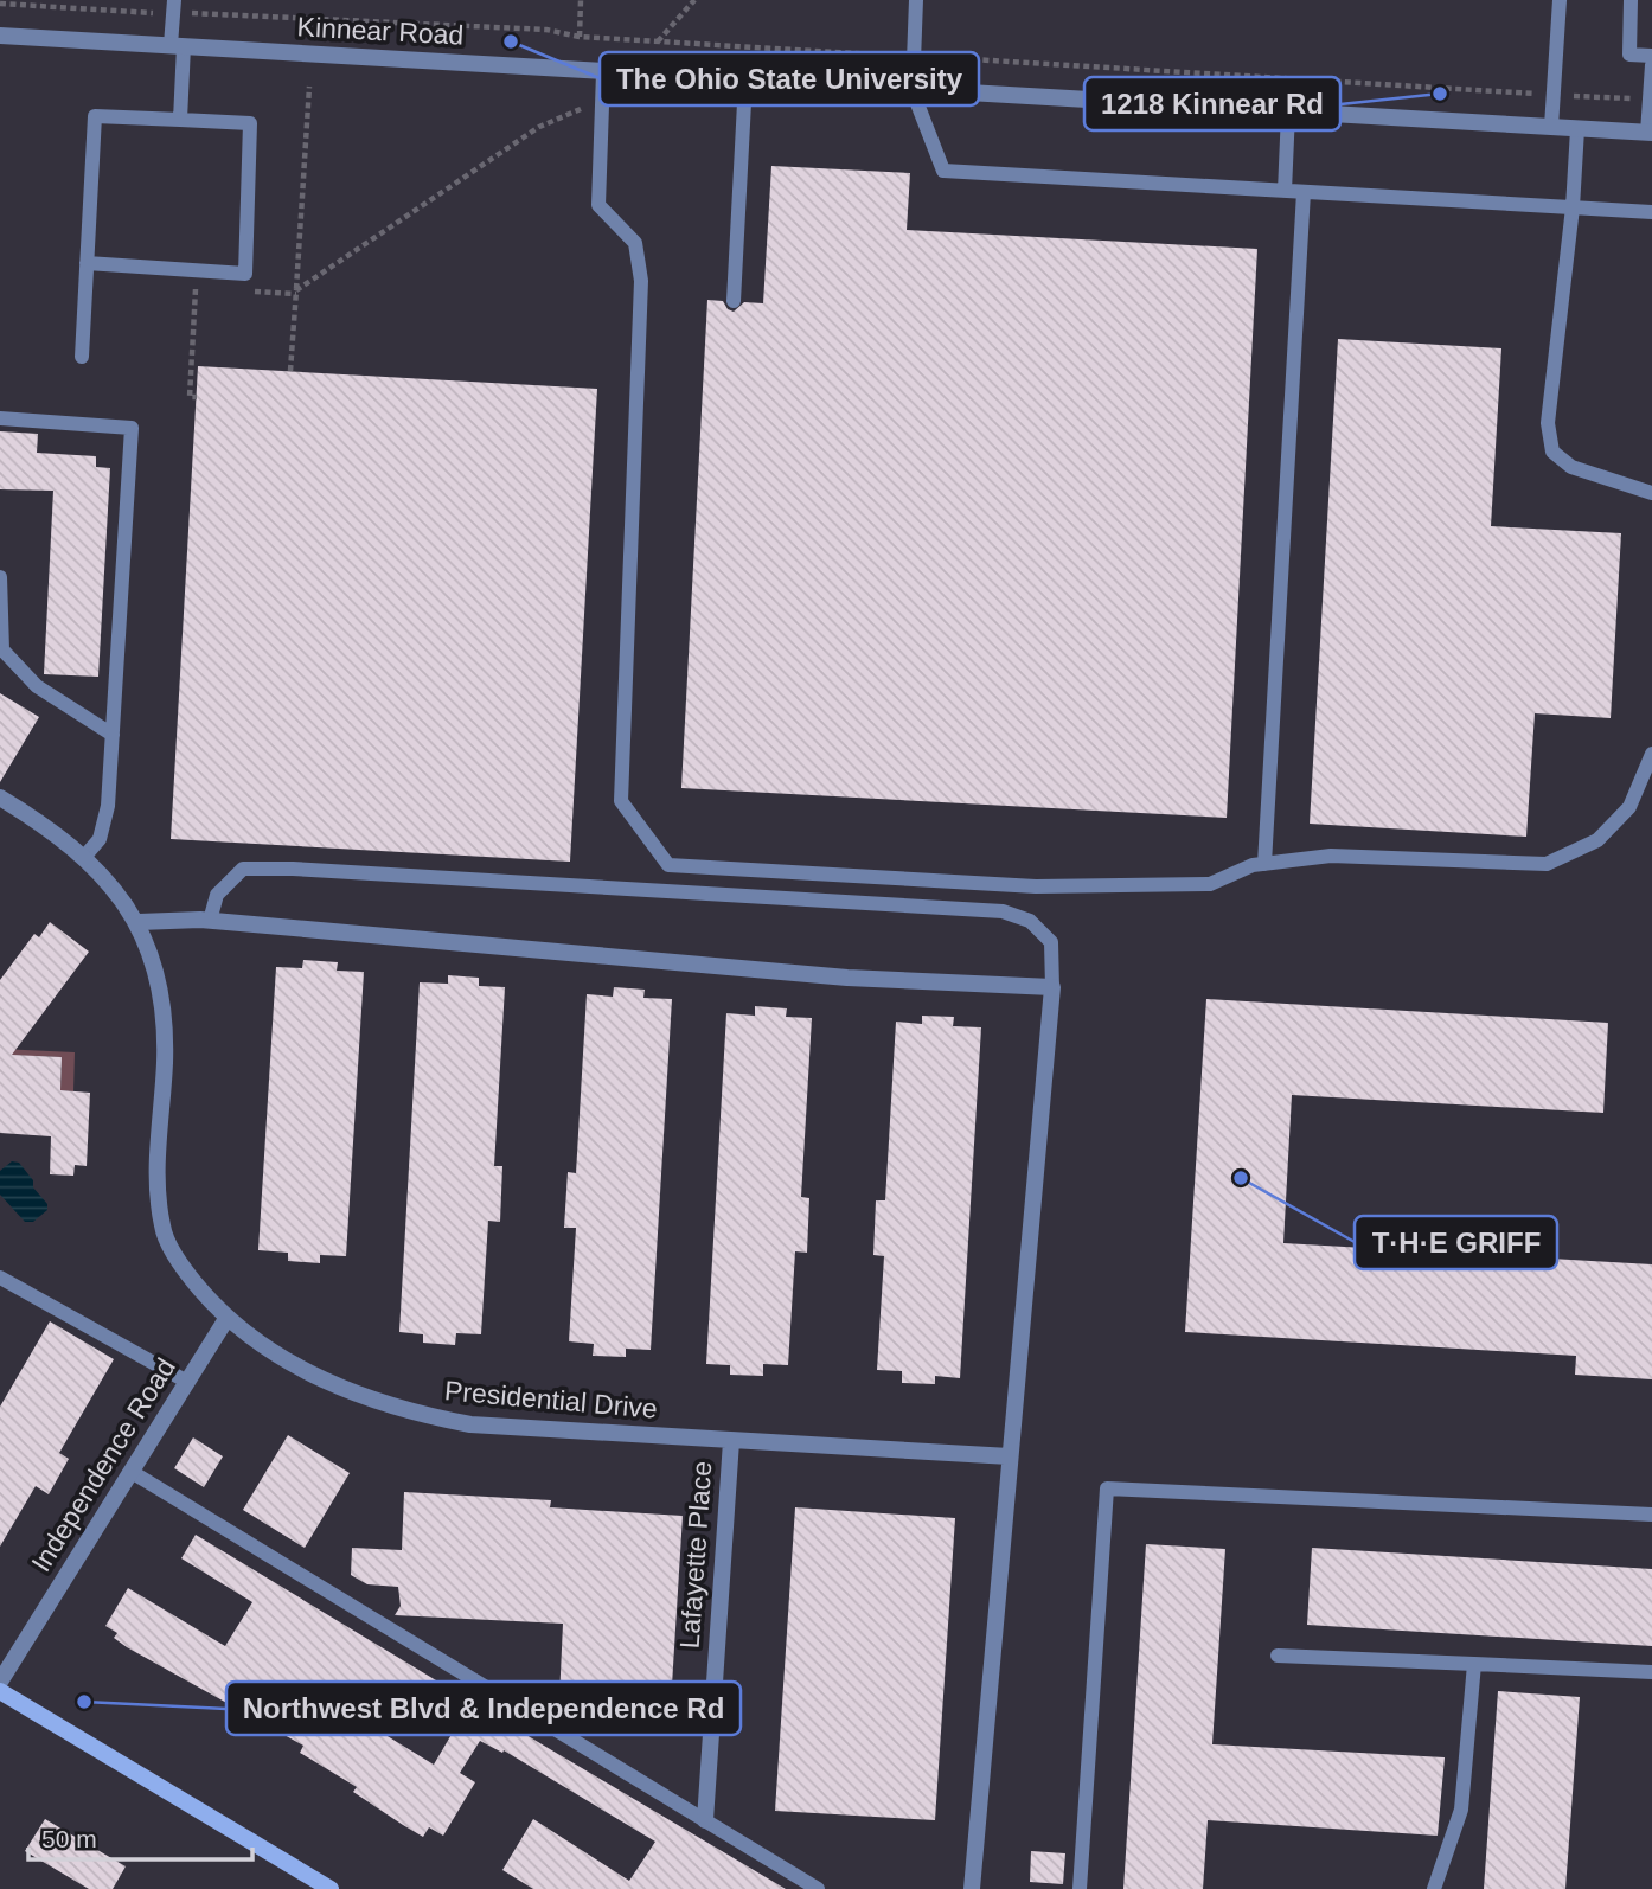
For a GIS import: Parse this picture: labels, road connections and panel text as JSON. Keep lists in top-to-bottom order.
{
  "streets": {
    "street": [
      "Kinnear Road",
      "Presidential Drive",
      "Independence Road",
      "Lafayette Place"
    ]
  },
  "crossings": [
    ["Presidential Drive", "Independence Road"],
    ["Presidential Drive", "Lafayette Place"]
  ],
  "places": [
    "The Ohio State University",
    "1218 Kinnear Rd",
    "T·H·E GRIFF",
    "Northwest Blvd & Independence Rd"
  ],
  "scale_bar": "50 m"
}
